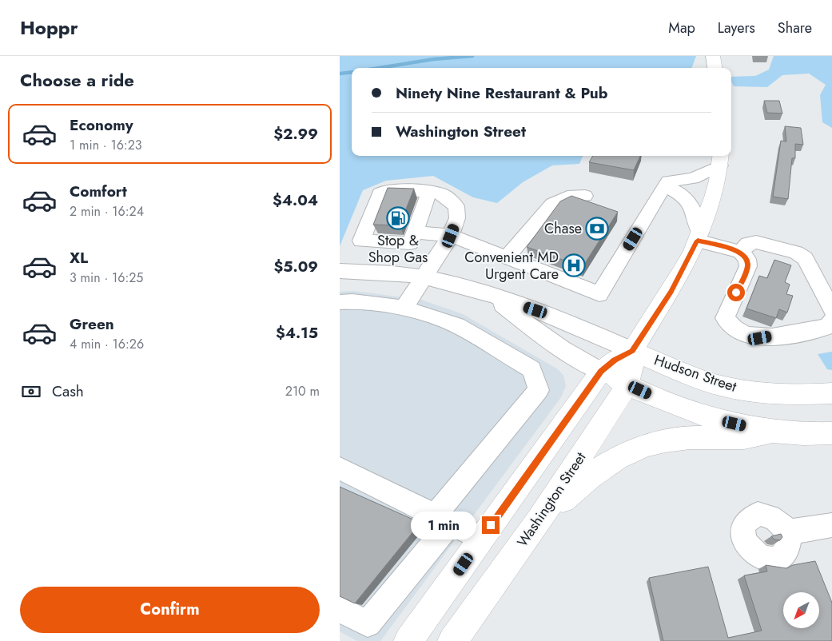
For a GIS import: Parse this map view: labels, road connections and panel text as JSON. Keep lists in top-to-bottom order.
{
  "streets": {
    "main road": ["Hudson Street", "Washington Street"]
  },
  "crossings": [
    ["Hudson Street", "Washington Street"]
  ],
  "places": {
    "fuel station": ["Stop & Shop Gas"],
    "bank": ["Chase"],
    "hospital": ["Convenient MD Urgent Care"]
  },
  "north": "bottom left",
  "page": {
    "header": "Hoppr",
    "nav": ["Map", "Layers", "Share"],
    "heading": "Choose a ride",
    "banner": ["Ninety Nine Restaurant & Pub", "Washington Street"],
    "list": [
      {
        "name": "Economy",
        "note": "1 min · 16:23",
        "value": "$2.99"
      },
      {
        "name": "Comfort",
        "note": "2 min · 16:24",
        "value": "$4.04"
      },
      {
        "name": "XL",
        "note": "3 min · 16:25",
        "value": "$5.09"
      },
      {
        "name": "Green",
        "note": "4 min · 16:26",
        "value": "$4.15"
      }
    ],
    "pay": ["Cash", "210 m"],
    "bubble": "1 min",
    "buttons": "Confirm"
  }
}
